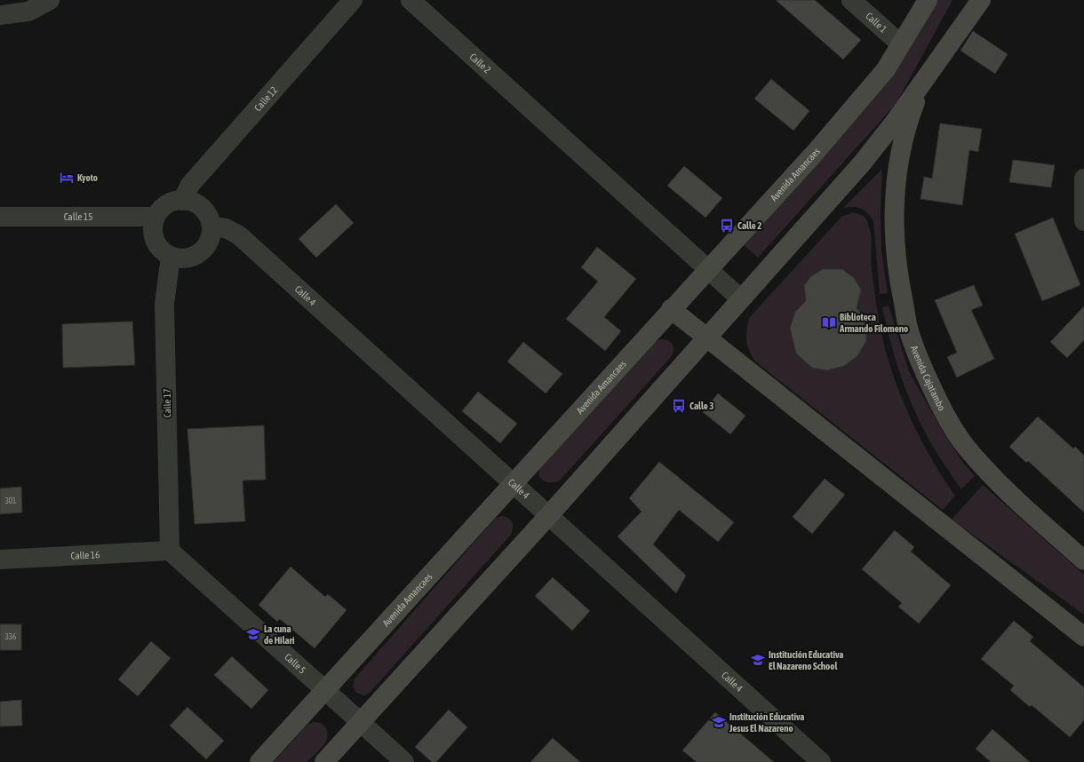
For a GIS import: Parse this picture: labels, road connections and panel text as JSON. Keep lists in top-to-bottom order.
{
  "streets": {
    "street": [
      "Calle 1",
      "Calle 2",
      "Calle 12",
      "Avenida Amancaes",
      "Calle 15",
      "Calle 4",
      "Avenida Cajatambo",
      "Calle 17",
      "Calle 16",
      "Calle 5"
    ]
  },
  "crossings": [
    ["Calle 1", "Avenida Amancaes"],
    ["Calle 2", "Avenida Amancaes"],
    ["Calle 12", "Calle 15"],
    ["Calle 12", "Calle 4"],
    ["Calle 12", "Calle 17"],
    ["Avenida Amancaes", "Calle 4"],
    ["Avenida Amancaes", "Calle 5"],
    ["Calle 15", "Calle 4"],
    ["Calle 15", "Calle 17"],
    ["Calle 4", "Calle 17"],
    ["Calle 17", "Calle 16"],
    ["Calle 17", "Calle 5"],
    ["Calle 16", "Calle 5"]
  ],
  "places": {
    "hotel": ["Kyoto"],
    "bus stop": ["Calle 2", "Calle 3"],
    "library": ["Biblioteca Armando Filomeno"],
    "school or university": ["La cuna de Hilari", "Institución Educativa El Nazareno School", "Institución Educativa Jesus El Nazareno"]
  },
  "house_numbers": ["301", "336"]
}
